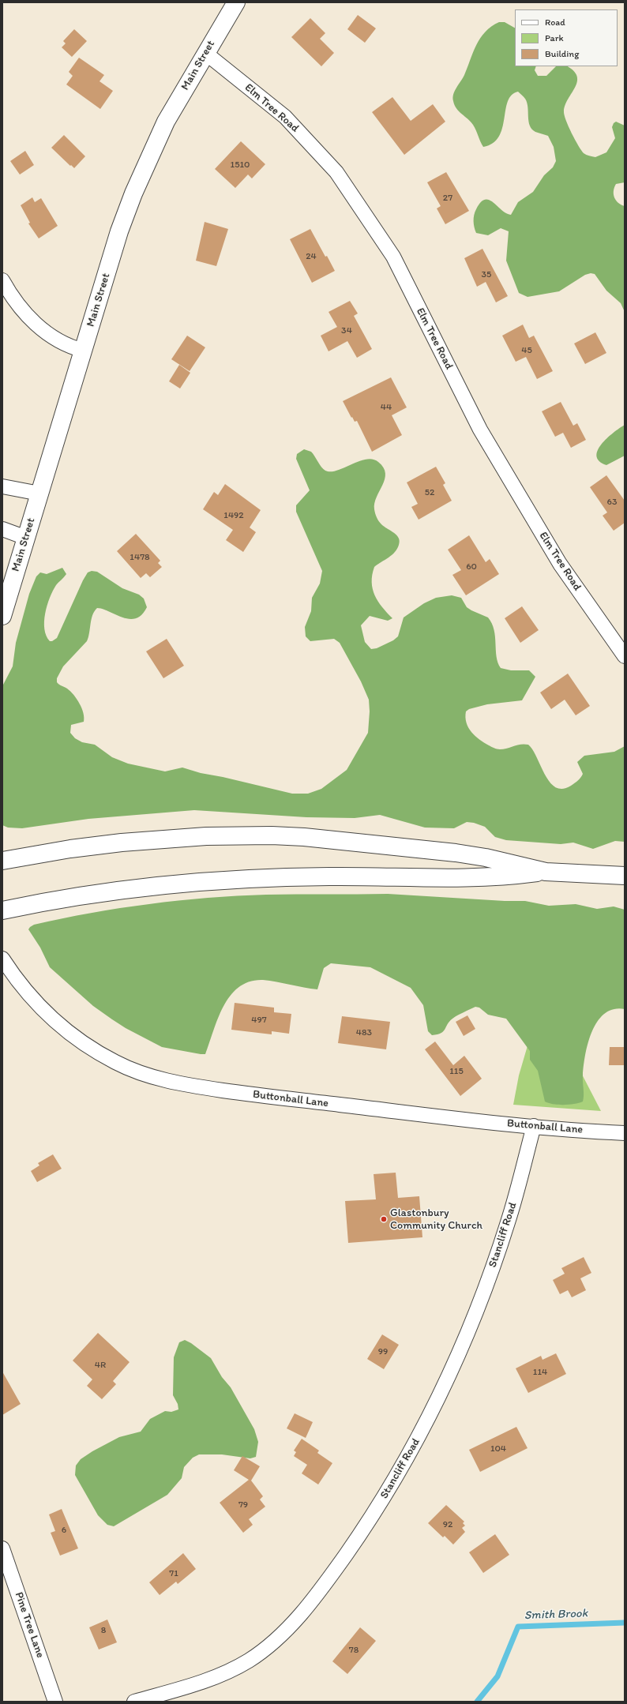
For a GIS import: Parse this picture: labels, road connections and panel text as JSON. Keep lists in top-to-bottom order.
{
  "streets": {
    "main road": ["Main Street"],
    "street": [
      "Elm Tree Road",
      "Buttonball Lane",
      "Stancliff Road",
      "Pine Tree Lane"
    ]
  },
  "crossings": [
    ["Main Street", "Elm Tree Road"],
    ["Buttonball Lane", "Stancliff Road"]
  ],
  "water": ["Smith Brook"],
  "places": ["Glastonbury Community Church"],
  "house_numbers": [
    "1510",
    "27",
    "24",
    "35",
    "34",
    "45",
    "44",
    "52",
    "63",
    "1492",
    "1478",
    "60",
    "497",
    "483",
    "115",
    "99",
    "4R",
    "114",
    "104",
    "79",
    "92",
    "6",
    "71",
    "8",
    "78"
  ],
  "legend": ["Road", "Park", "Building"]
}
